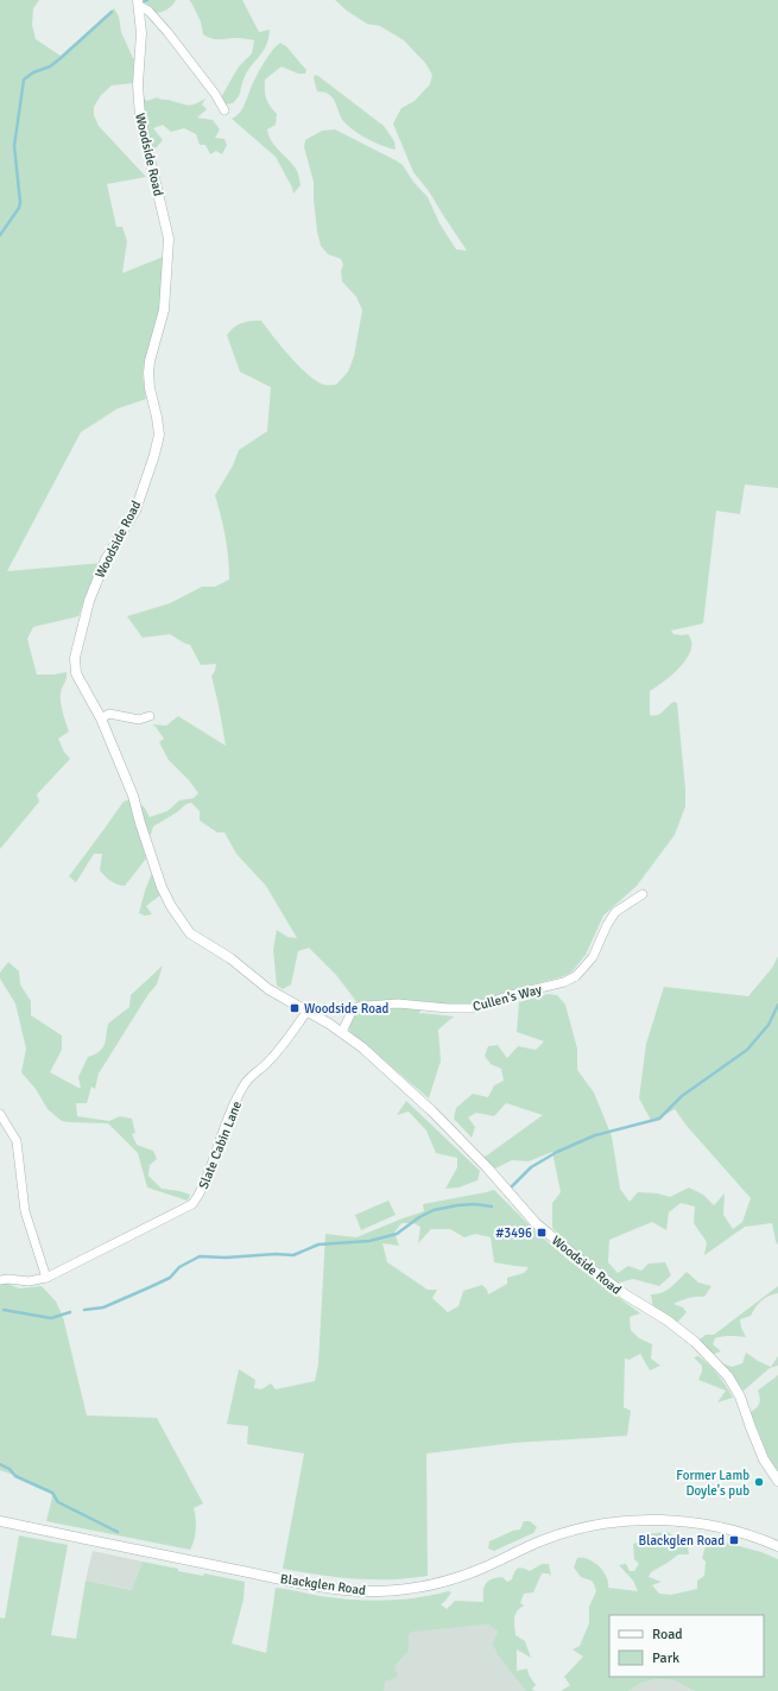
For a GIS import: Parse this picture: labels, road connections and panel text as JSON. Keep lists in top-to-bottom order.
{
  "streets": {
    "street": [
      "Woodside Road",
      "Cullen's Way",
      "Slate Cabin Lane",
      "Blackglen Road"
    ]
  },
  "crossings": [
    ["Woodside Road", "Cullen's Way"],
    ["Woodside Road", "Slate Cabin Lane"]
  ],
  "places": {
    "transit": ["Woodside Road", "#3496", "Blackglen Road"],
    "other": ["Former Lamb Doyle's pub"]
  },
  "legend": ["Road", "Park"]
}
